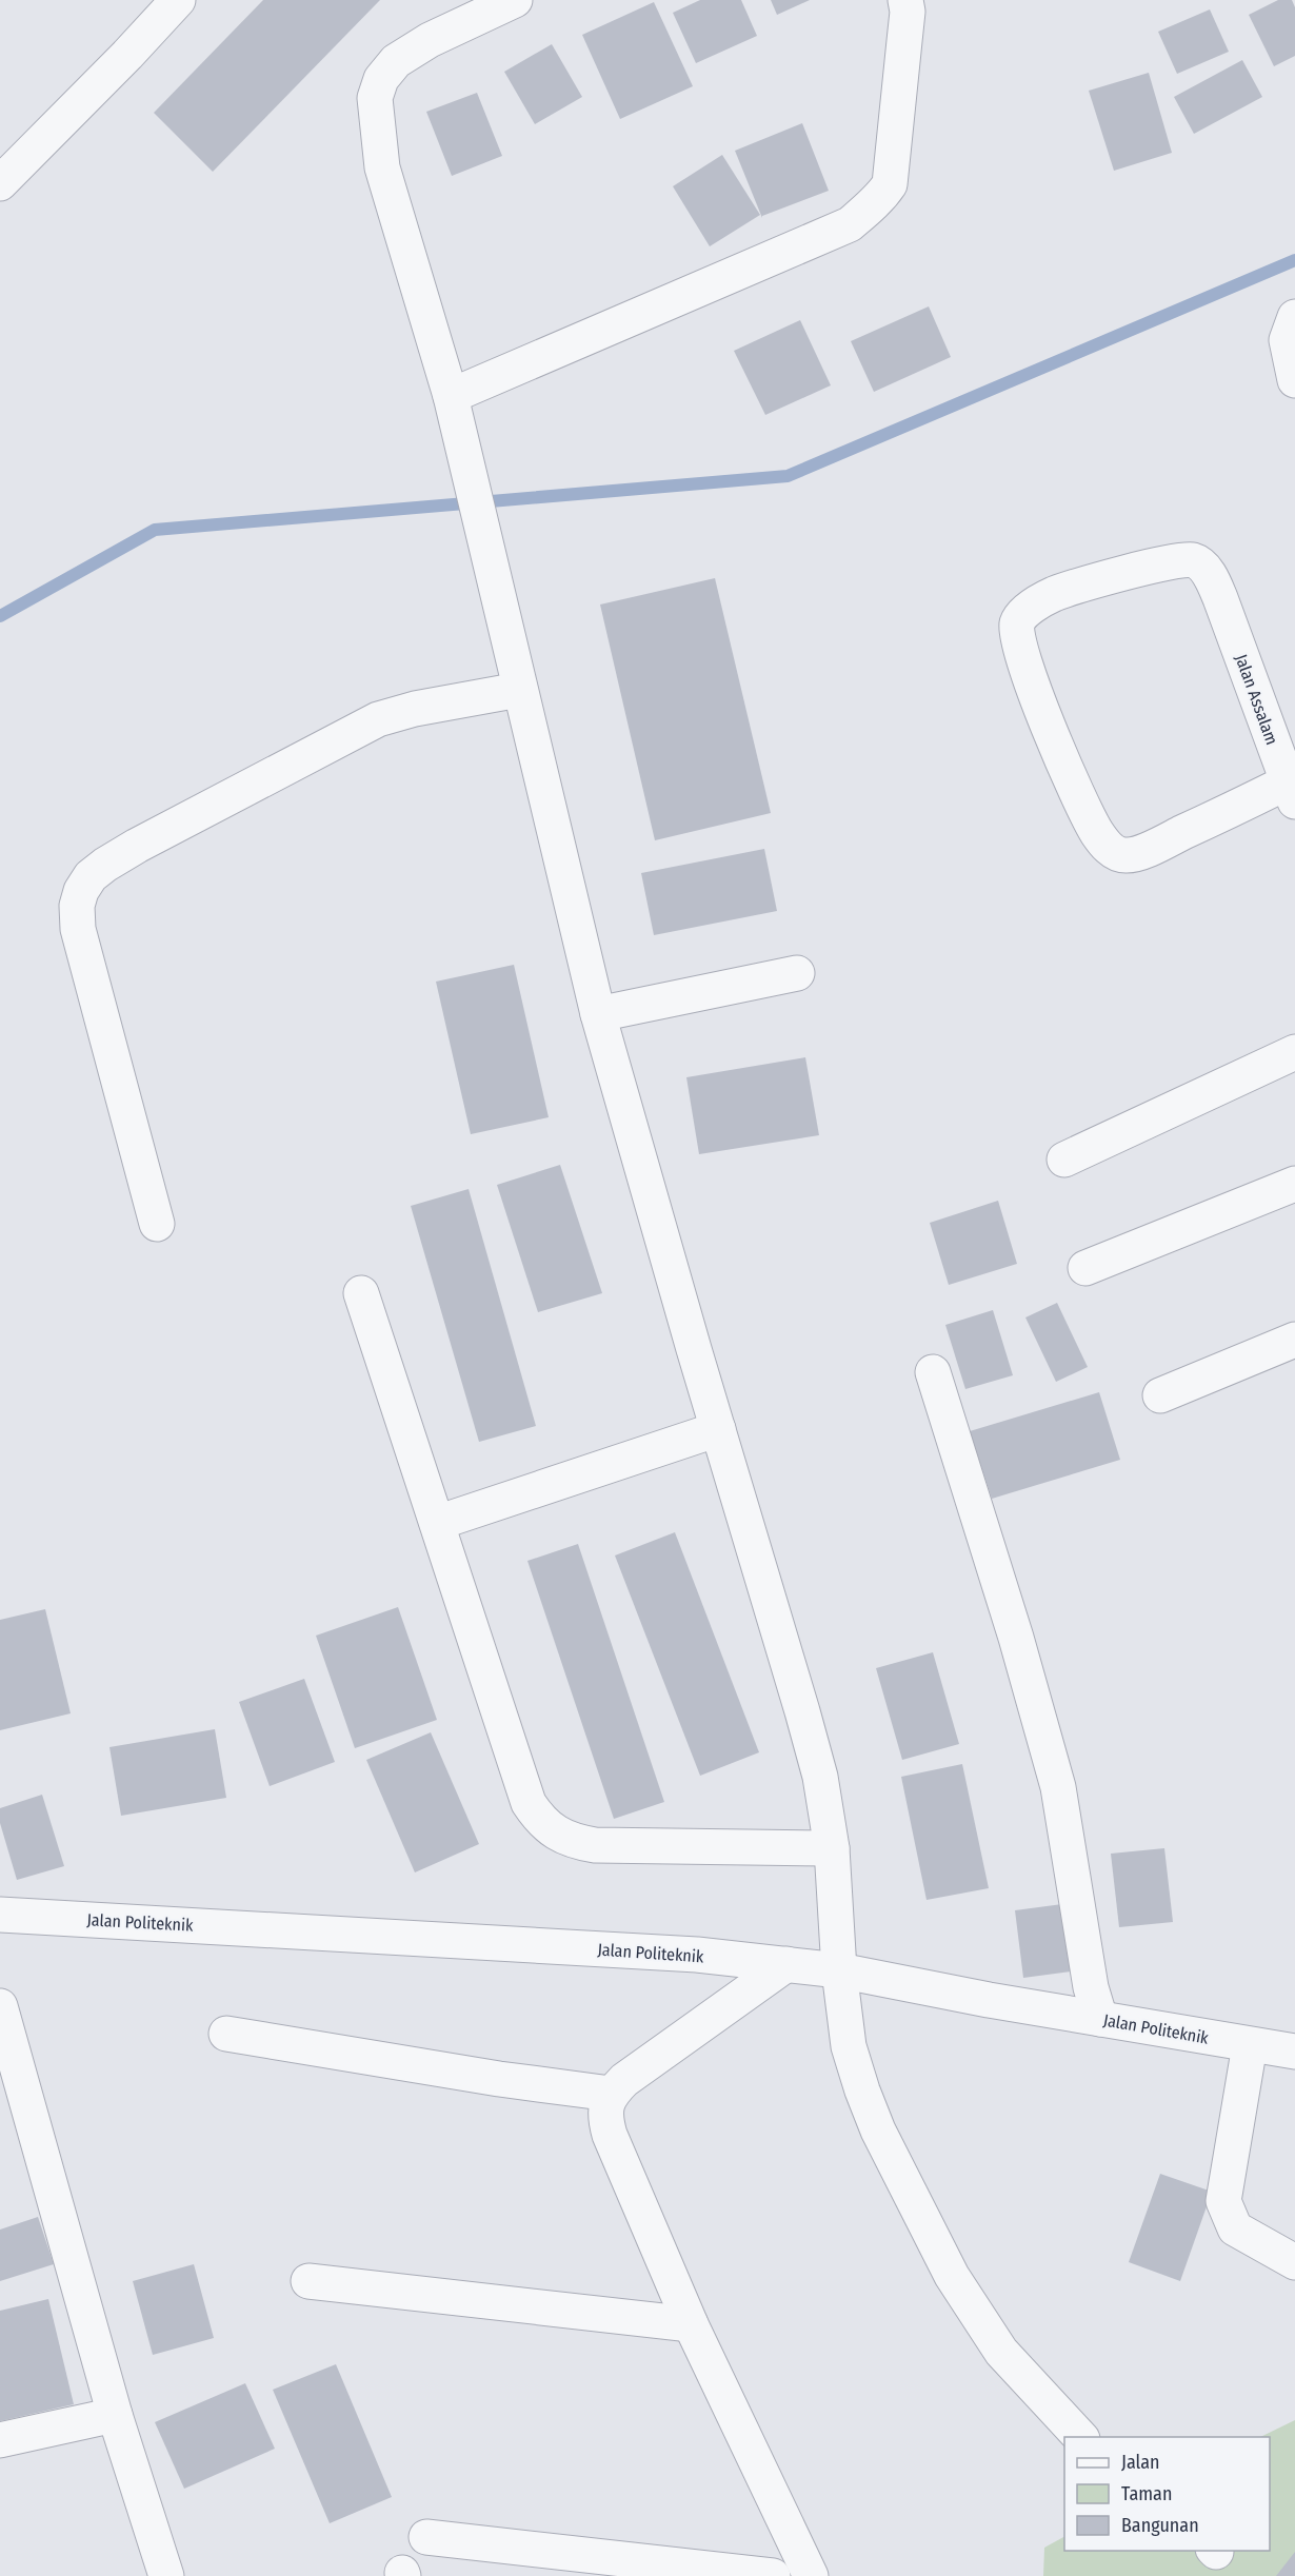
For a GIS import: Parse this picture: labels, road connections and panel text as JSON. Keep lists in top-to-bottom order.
{
  "streets": {
    "street": ["Jalan Assalam", "Jalan Politeknik"]
  },
  "legend": ["Jalan", "Taman", "Bangunan"]
}
